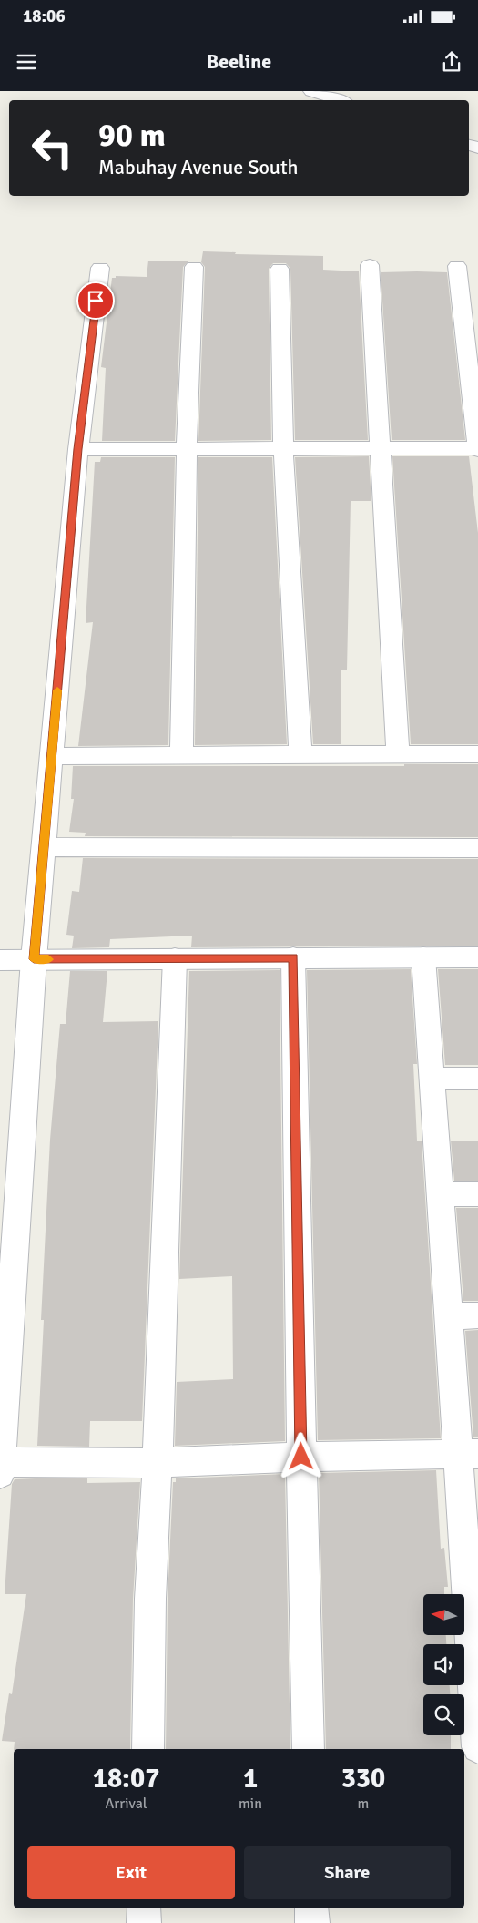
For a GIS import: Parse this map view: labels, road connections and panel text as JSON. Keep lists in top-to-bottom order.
{
  "north": "left",
  "page": {
    "status": "18:06",
    "header": "Beeline",
    "turn": ["90 m", "Mabuhay Avenue South"],
    "eta": [
      "18:07",
      "Arrival",
      "1",
      "min",
      "330",
      "m"
    ],
    "buttons": ["Exit", "Share"]
  }
}
